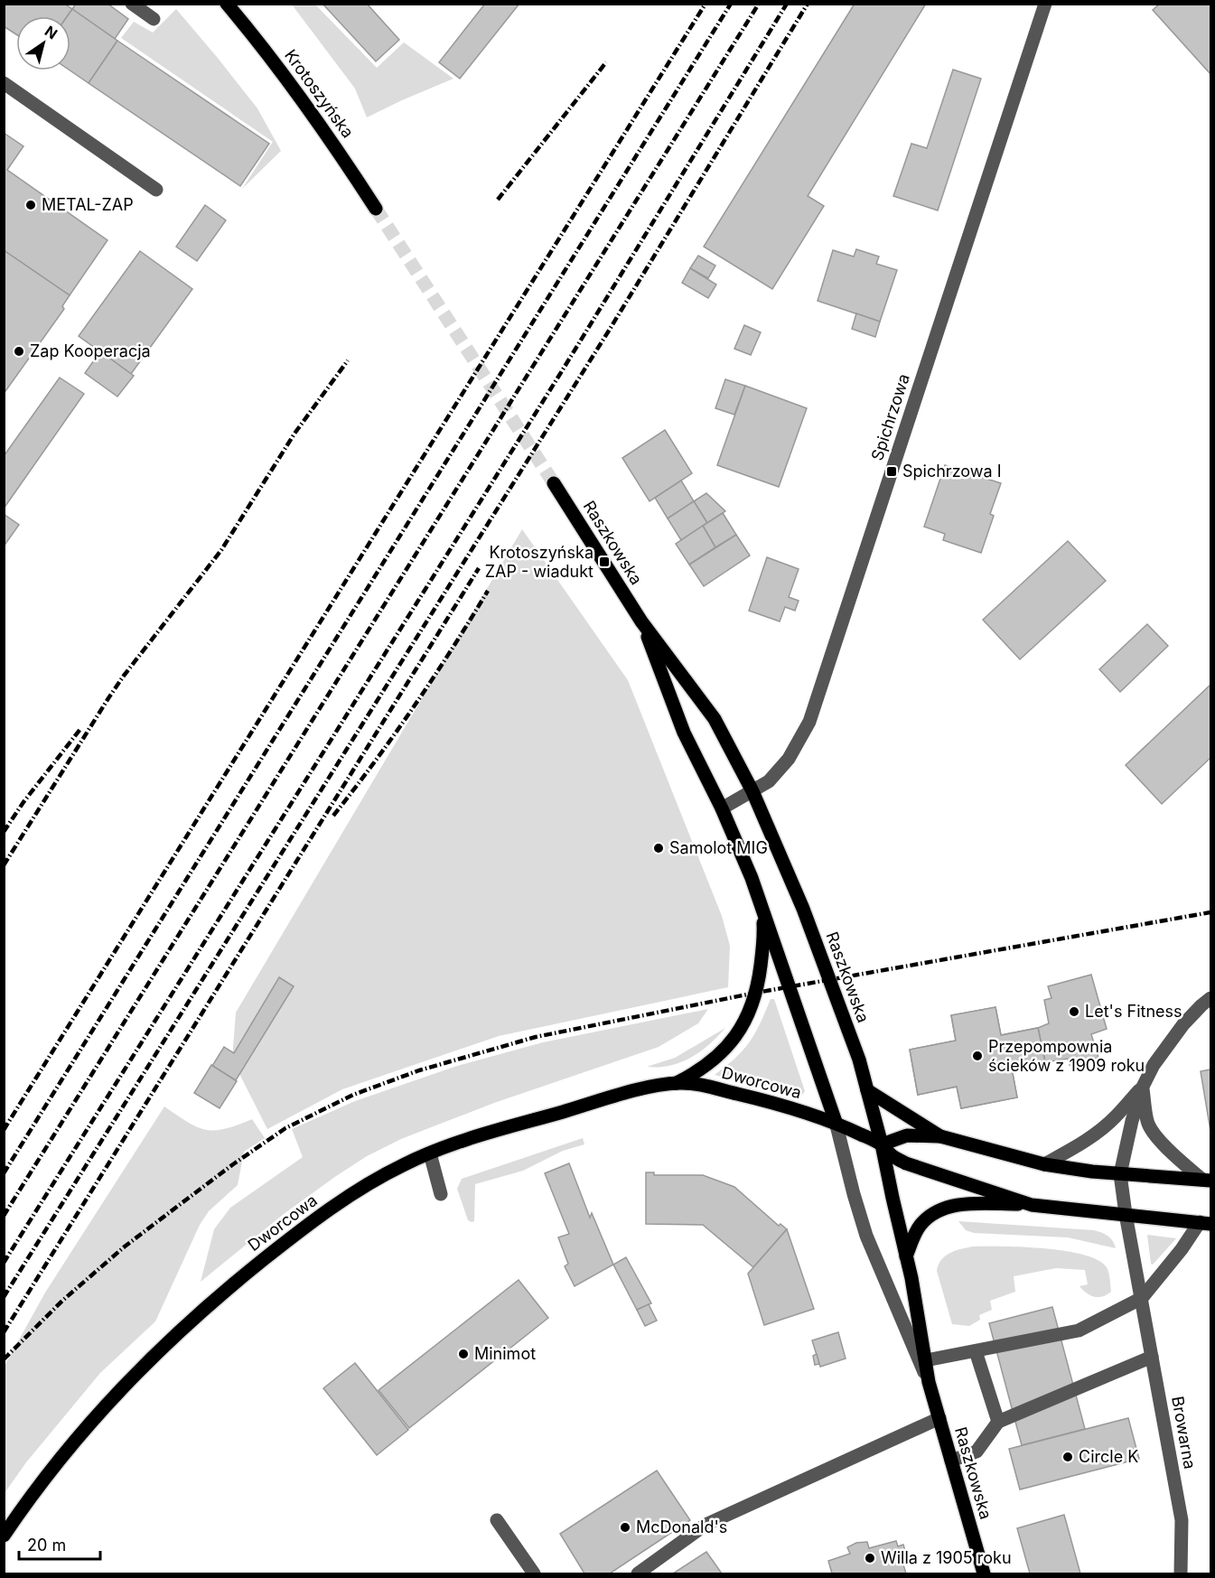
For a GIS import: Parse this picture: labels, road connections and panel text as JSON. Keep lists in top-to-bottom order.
{
  "streets": {
    "main road": ["Krotoszyńska", "Raszkowska", "Dworcowa"],
    "street": ["Spichrzowa", "Browarna"]
  },
  "crossings": [
    ["Spichrzowa", "Raszkowska"],
    ["Raszkowska", "Dworcowa"]
  ],
  "places": {
    "other": [
      "METAL-ZAP",
      "Zap Kooperacja",
      "Samolot MIG",
      "Let's Fitness",
      "Przepompownia ścieków z 1909 roku",
      "Minimot",
      "Circle K",
      "McDonald's",
      "Willa z 1905 roku"
    ],
    "transit": ["Spichrzowa I", "Krotoszyńska ZAP - wiadukt"]
  },
  "scale_bar": "20 m",
  "north": "top right"
}
